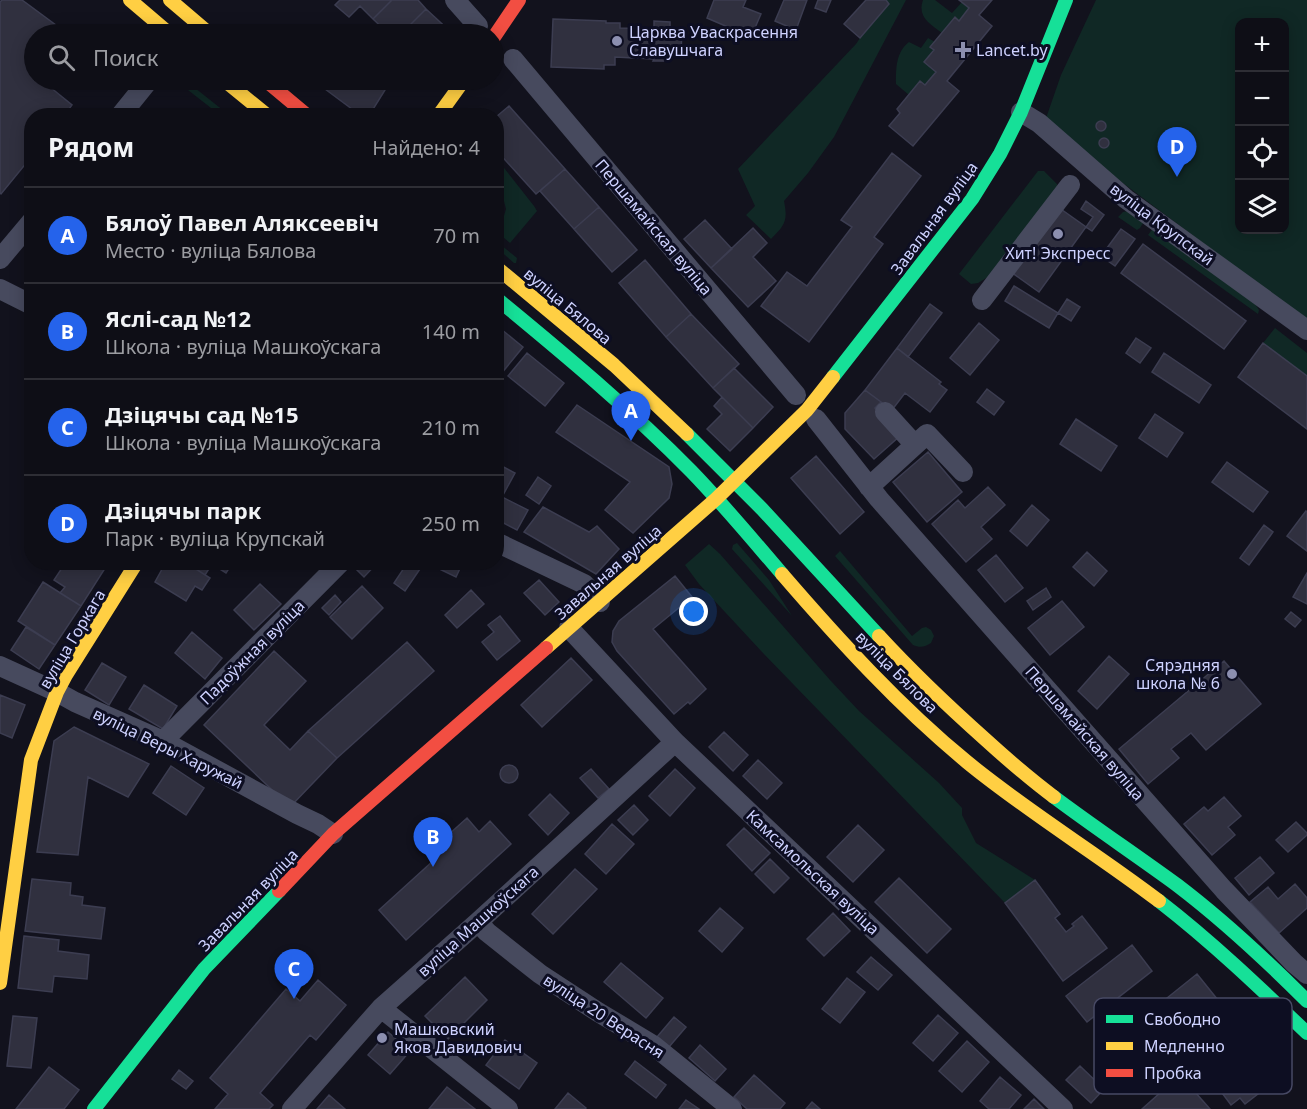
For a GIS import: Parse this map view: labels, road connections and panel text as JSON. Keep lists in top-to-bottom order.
{
  "streets": {
    "main road": ["Завальная вуліца", "вуліца Бялова", "вуліца Горкага"],
    "street": [
      "вуліца Крупскай",
      "Першамайская вуліца",
      "Падоўжная вуліца",
      "вуліца Веры Харужай",
      "Камсамольская вуліца",
      "вуліца Машкоўскага",
      "вуліца 20 Верасня"
    ]
  },
  "crossings": [
    ["Завальная вуліца", "вуліца Крупскай"],
    ["Завальная вуліца", "вуліца Бялова"],
    ["Завальная вуліца", "вуліца Веры Харужай"],
    ["Завальная вуліца", "Камсамольская вуліца"],
    ["вуліца Горкага", "вуліца Веры Харужай"],
    ["Падоўжная вуліца", "вуліца Веры Харужай"],
    ["Камсамольская вуліца", "вуліца Машкоўскага"],
    ["вуліца Машкоўскага", "вуліца 20 Верасня"]
  ],
  "places": {
    "other": [
      "Царква Уваскрасення Славушчага",
      "Хит! Экспресс",
      "Сярэдняя школа № 6",
      "Машковский Яков Давидович"
    ],
    "health": ["Lancet.by"]
  },
  "legend": ["Свободно", "Медленно", "Пробка"],
  "page": {
    "map_buttons": ["+", "−"],
    "search": "Поиск",
    "heading": ["Рядом", "Найдено: 4"],
    "pins": [
      "D",
      "A",
      "B",
      "C"
    ],
    "list": [
      {
        "mark": "A",
        "name": "Бялоў Павел Аляксеевіч",
        "note": "Место · вуліца Бялова",
        "value": "70 m"
      },
      {
        "mark": "B",
        "name": "Яслі-сад №12",
        "note": "Школа · вуліца Машкоўскага",
        "value": "140 m"
      },
      {
        "mark": "C",
        "name": "Дзіцячы сад №15",
        "note": "Школа · вуліца Машкоўскага",
        "value": "210 m"
      },
      {
        "mark": "D",
        "name": "Дзіцячы парк",
        "note": "Парк · вуліца Крупскай",
        "value": "250 m"
      }
    ]
  }
}
